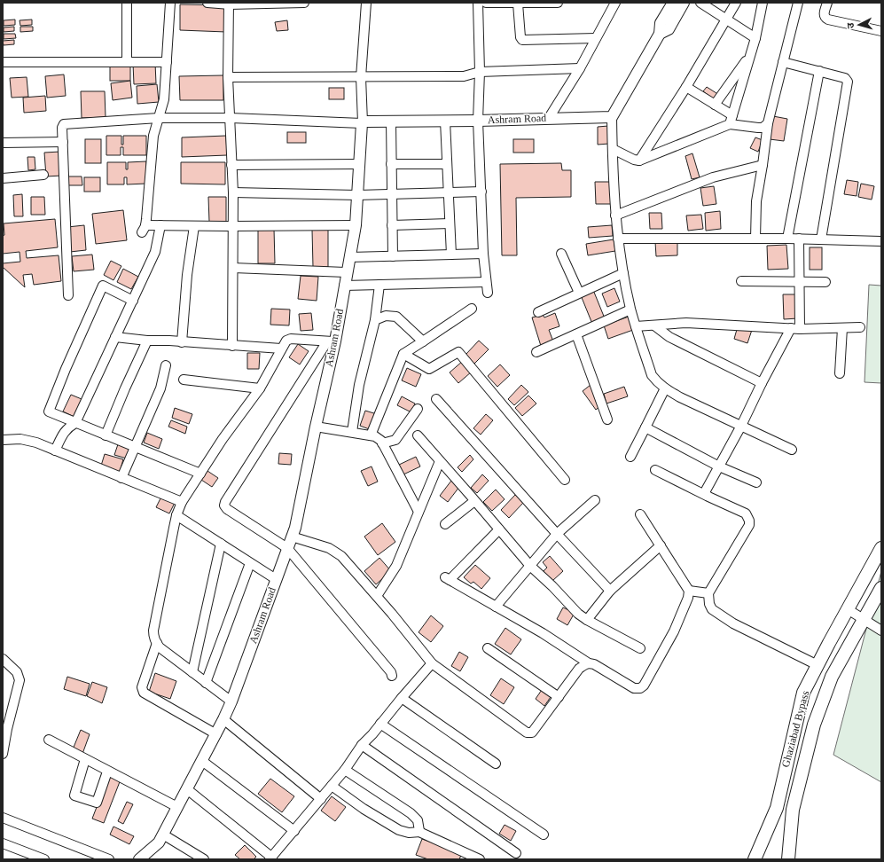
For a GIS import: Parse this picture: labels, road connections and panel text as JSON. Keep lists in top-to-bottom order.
{
  "streets": {
    "main road": ["Ghaziabad Bypass"],
    "street": ["Ashram Road"]
  },
  "north": "left"
}
